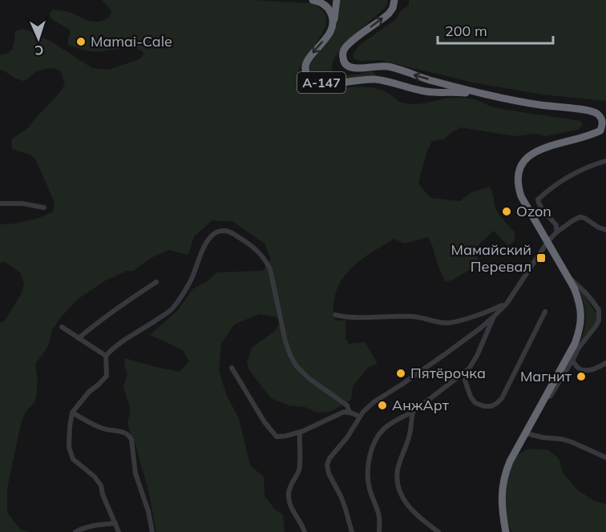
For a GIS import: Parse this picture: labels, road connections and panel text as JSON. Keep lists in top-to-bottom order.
{
  "streets": {
    "highway": ["А-147"]
  },
  "places": {
    "other": [
      "Mamai-Cale",
      "Ozon",
      "Пятёрочка",
      "Магнит",
      "АнжАрт"
    ],
    "transit": ["Мамайский Перевал"]
  },
  "scale_bar": "200 m",
  "north": "bottom"
}
